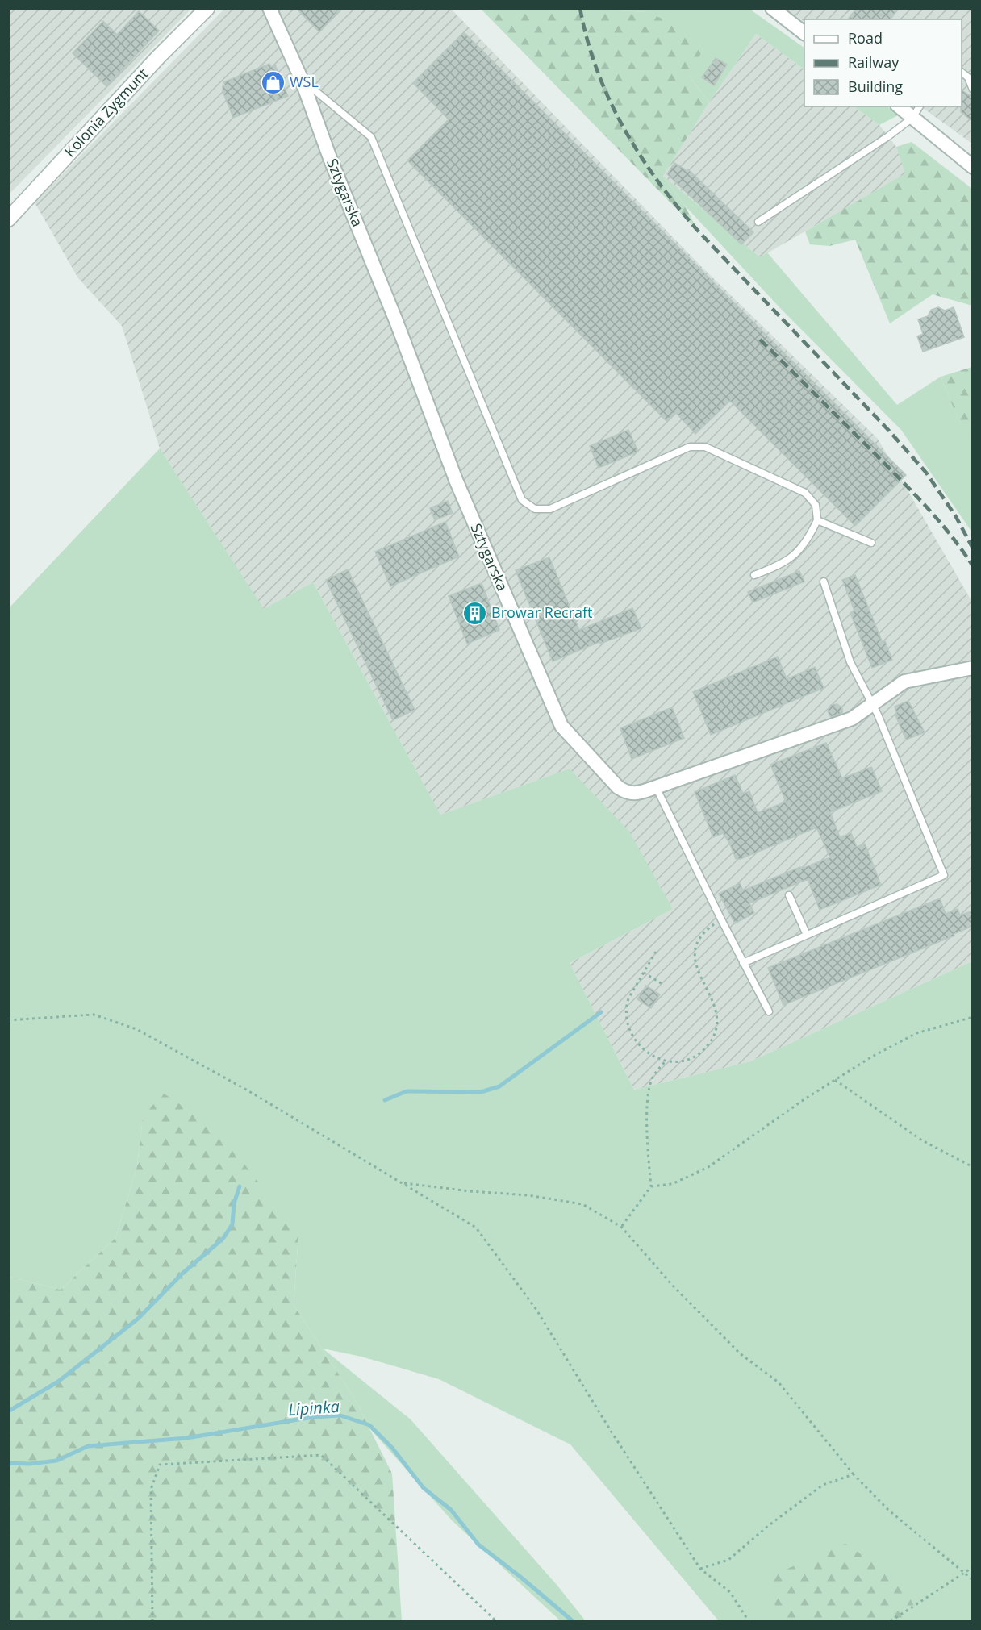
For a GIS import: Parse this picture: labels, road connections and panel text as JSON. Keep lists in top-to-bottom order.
{
  "streets": {
    "street": ["Kolonia Zygmunt", "Sztygarska"]
  },
  "water": ["Lipinka"],
  "places": {
    "shop": ["WSL"],
    "building": ["Browar Recraft"]
  },
  "legend": ["Road", "Railway", "Building"]
}
